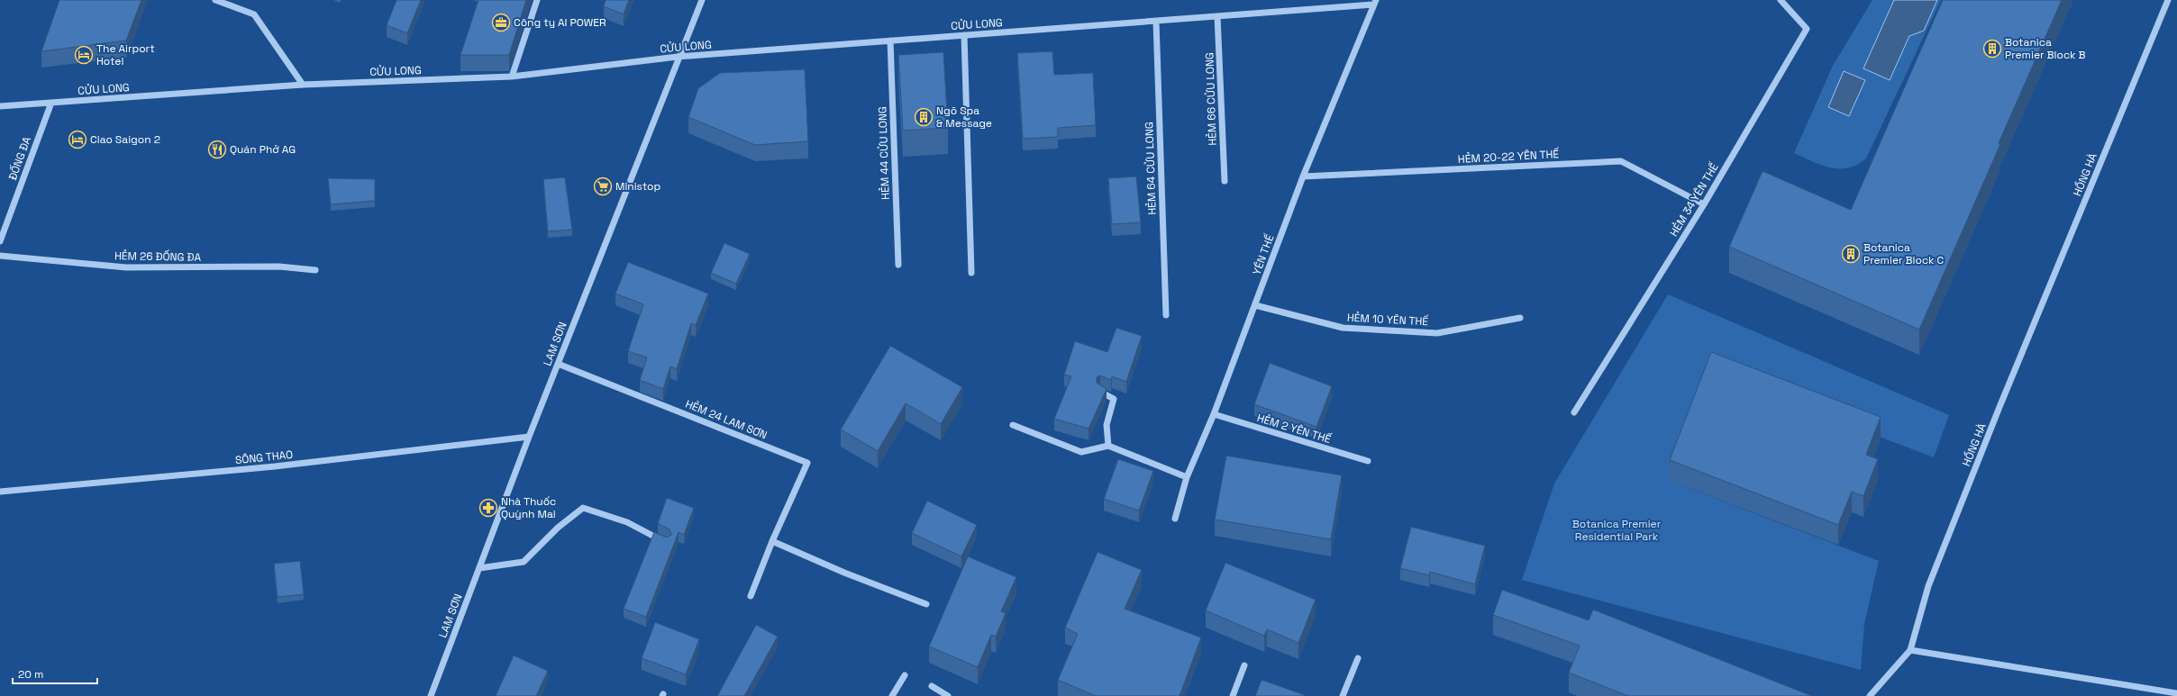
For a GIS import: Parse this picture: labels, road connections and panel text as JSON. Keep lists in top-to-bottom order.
{
  "streets": {
    "street": [
      "CỬU LONG",
      "HẺM 66 CỬU LONG",
      "HẺM 44 CỬU LONG",
      "HẺM 20-22 YÊN THẾ",
      "ĐỐNG ĐA",
      "HẺM 64 CỬU LONG",
      "HỒNG HÀ",
      "HẺM 34 YÊN THẾ",
      "YÊN THẾ",
      "HẺM 26 ĐỐNG ĐA",
      "HẺM 10 YÊN THẾ",
      "LAM SƠN",
      "HẺM 24 LAM SƠN",
      "HẺM 2 YÊN THẾ",
      "SÔNG THAO"
    ]
  },
  "crossings": [
    ["CỬU LONG", "HẺM 66 CỬU LONG"],
    ["CỬU LONG", "HẺM 44 CỬU LONG"],
    ["CỬU LONG", "ĐỐNG ĐA"],
    ["CỬU LONG", "HẺM 64 CỬU LONG"],
    ["CỬU LONG", "YÊN THẾ"],
    ["CỬU LONG", "LAM SƠN"],
    ["HẺM 20-22 YÊN THẾ", "HẺM 34 YÊN THẾ"],
    ["HẺM 20-22 YÊN THẾ", "YÊN THẾ"],
    ["YÊN THẾ", "HẺM 10 YÊN THẾ"],
    ["YÊN THẾ", "HẺM 2 YÊN THẾ"],
    ["LAM SƠN", "HẺM 24 LAM SƠN"],
    ["LAM SƠN", "SÔNG THAO"]
  ],
  "parks": ["Botanica Premier Residential Park"],
  "places": {
    "office": ["Công ty AI POWER"],
    "building": ["Botanica Premier Block B", "Ngõ Spa & Message", "Botanica Premier Block C"],
    "hotel": ["The Airport Hotel", "Ciao Saigon 2"],
    "restaurant": ["Quán Phở AG"],
    "supermarket": ["Ministop"],
    "pharmacy": ["Nhà Thuốc Quỳnh Mai"]
  },
  "scale_bar": "20 m"
}
